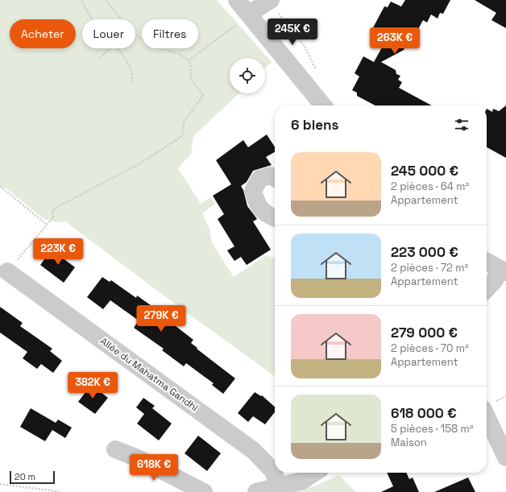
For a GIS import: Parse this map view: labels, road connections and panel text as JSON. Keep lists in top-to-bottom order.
{
  "streets": {
    "street": ["Allée du Mahatma Gandhi"]
  },
  "scale_bar": "20 m",
  "page": {
    "price": [
      "245K €",
      "263K €",
      "223K €",
      "279K €",
      "382K €",
      "618K €"
    ],
    "chip": ["Acheter", "Louer", "Filtres"],
    "heading": "6 biens",
    "list": [
      {
        "name": "245 000 €",
        "note": "2 pièces · 64 m² · Appartement"
      },
      {
        "name": "223 000 €",
        "note": "2 pièces · 72 m² · Appartement"
      },
      {
        "name": "279 000 €",
        "note": "2 pièces · 70 m² · Appartement"
      },
      {
        "name": "618 000 €",
        "note": "5 pièces · 158 m² · Maison"
      }
    ],
    "scale": "20 m"
  }
}
